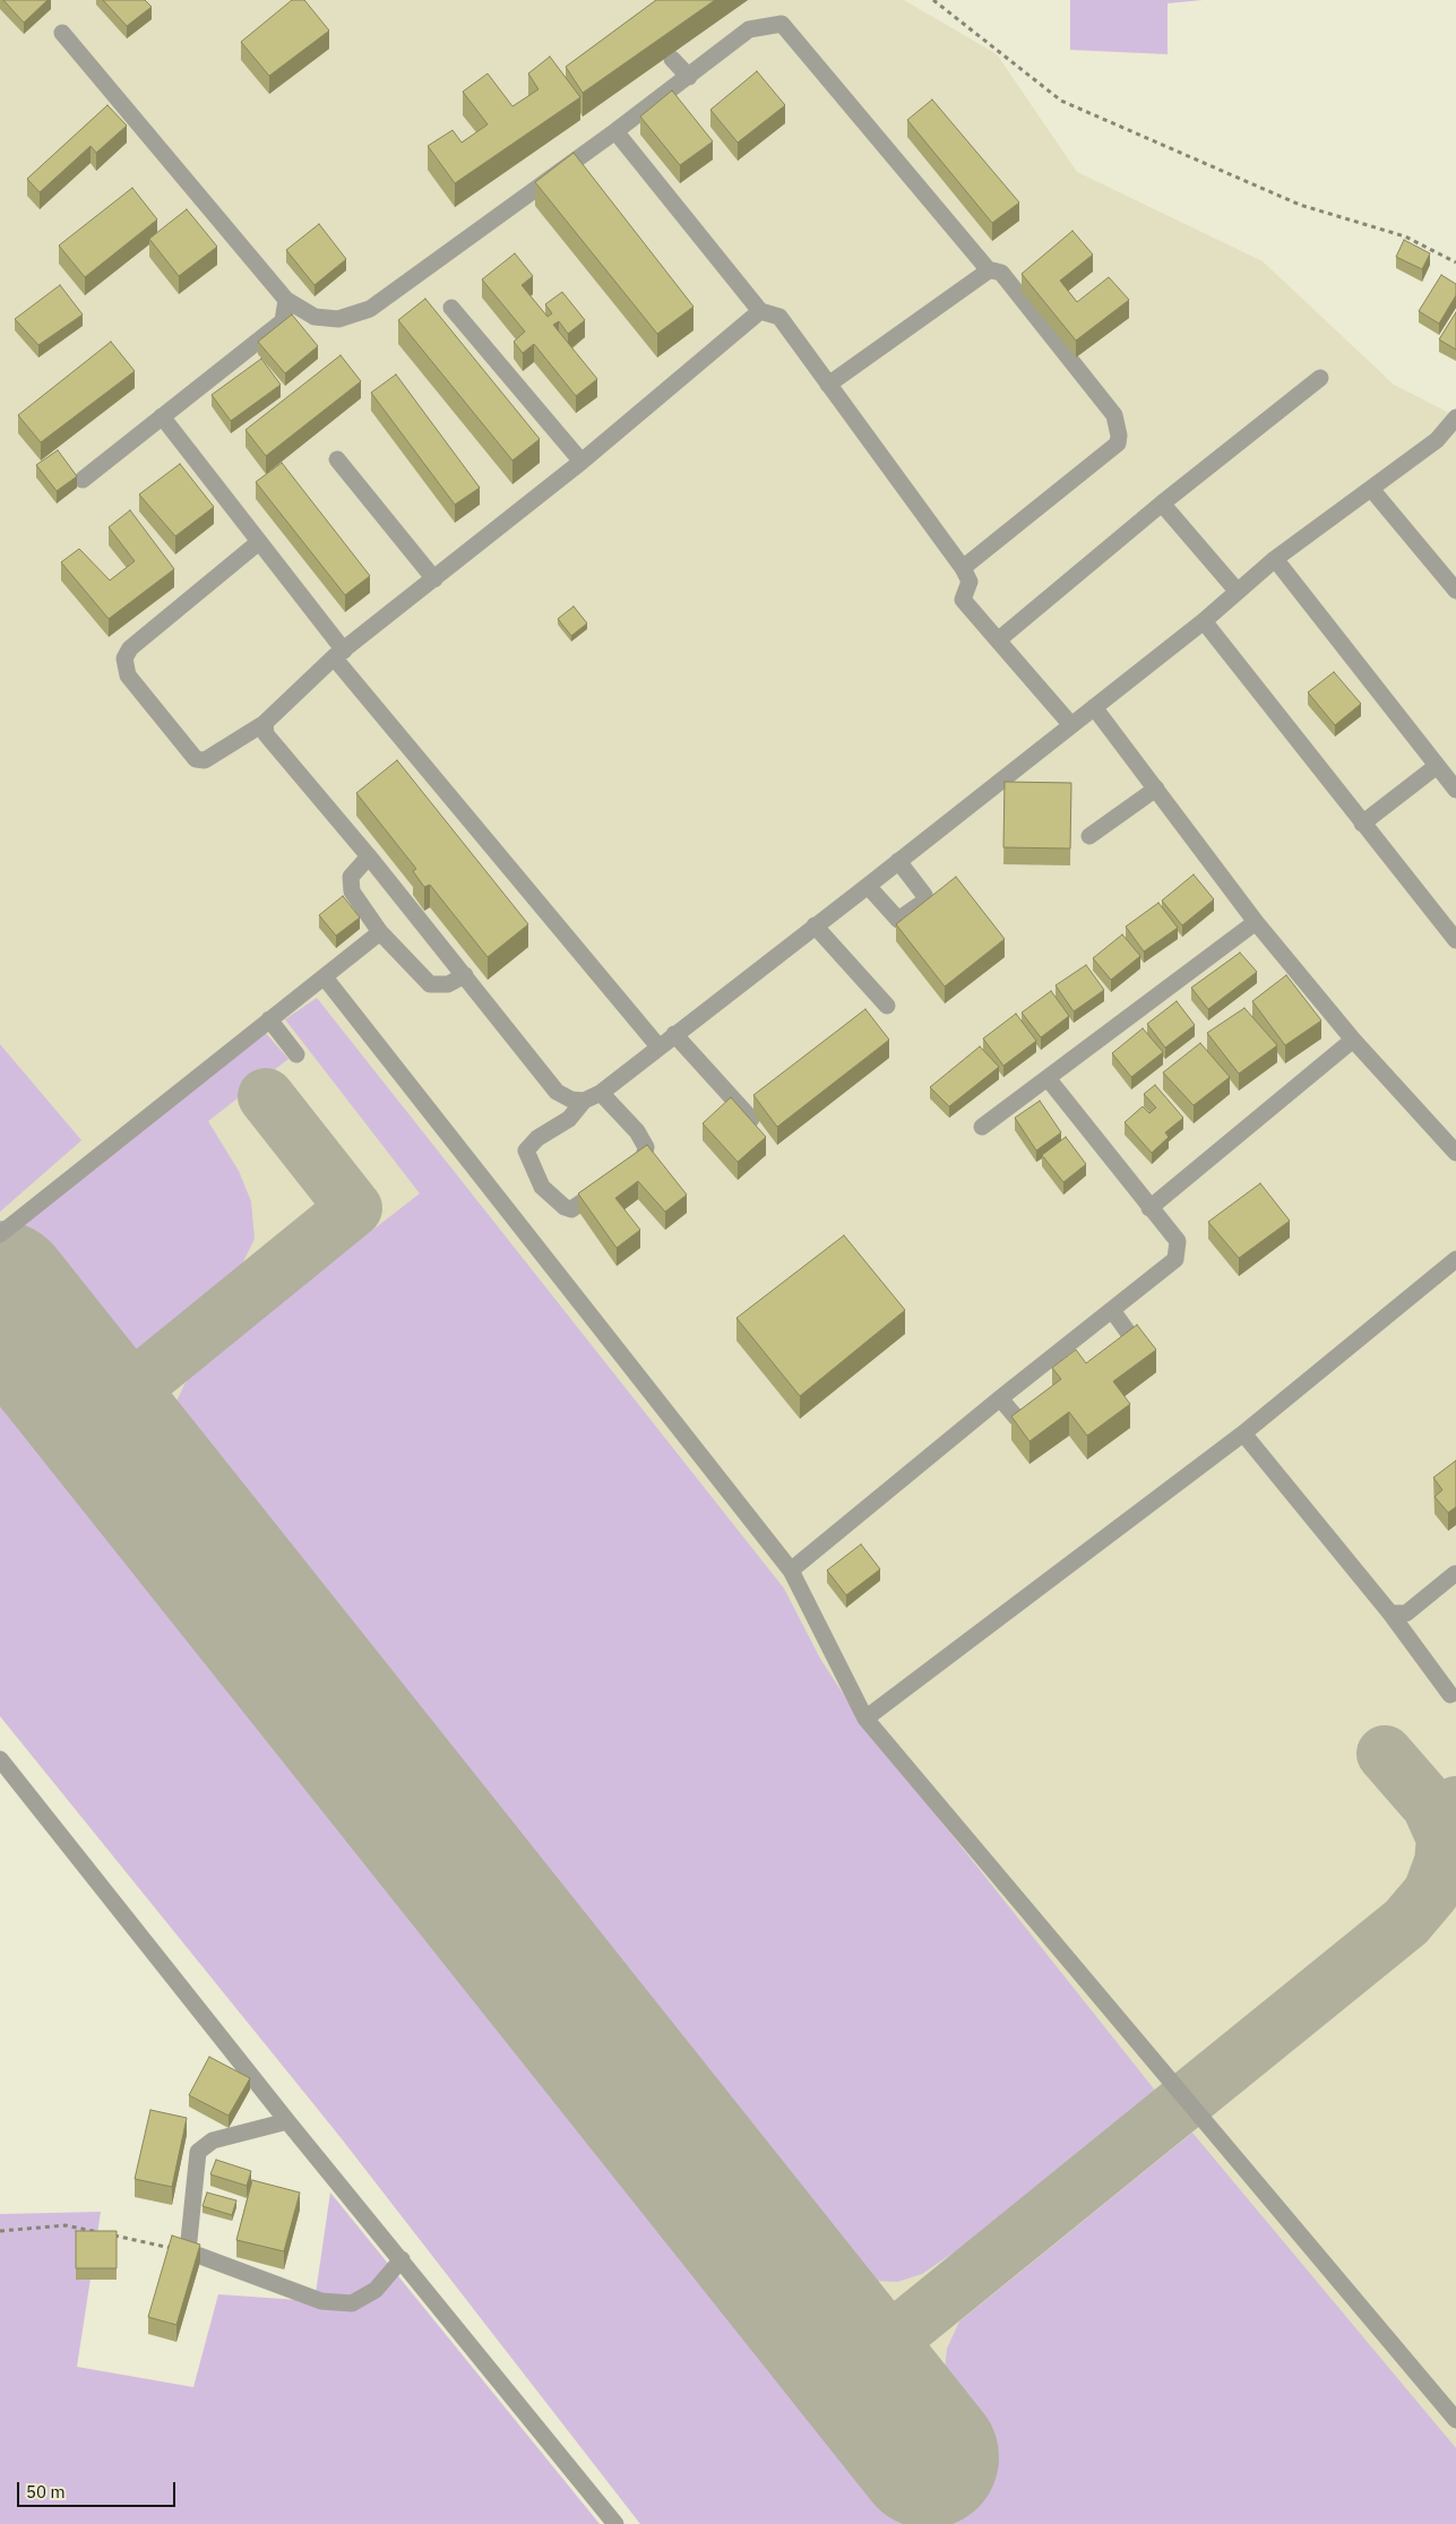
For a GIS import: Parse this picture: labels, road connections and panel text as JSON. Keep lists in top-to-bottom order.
{
  "scale_bar": "50 m"
}
